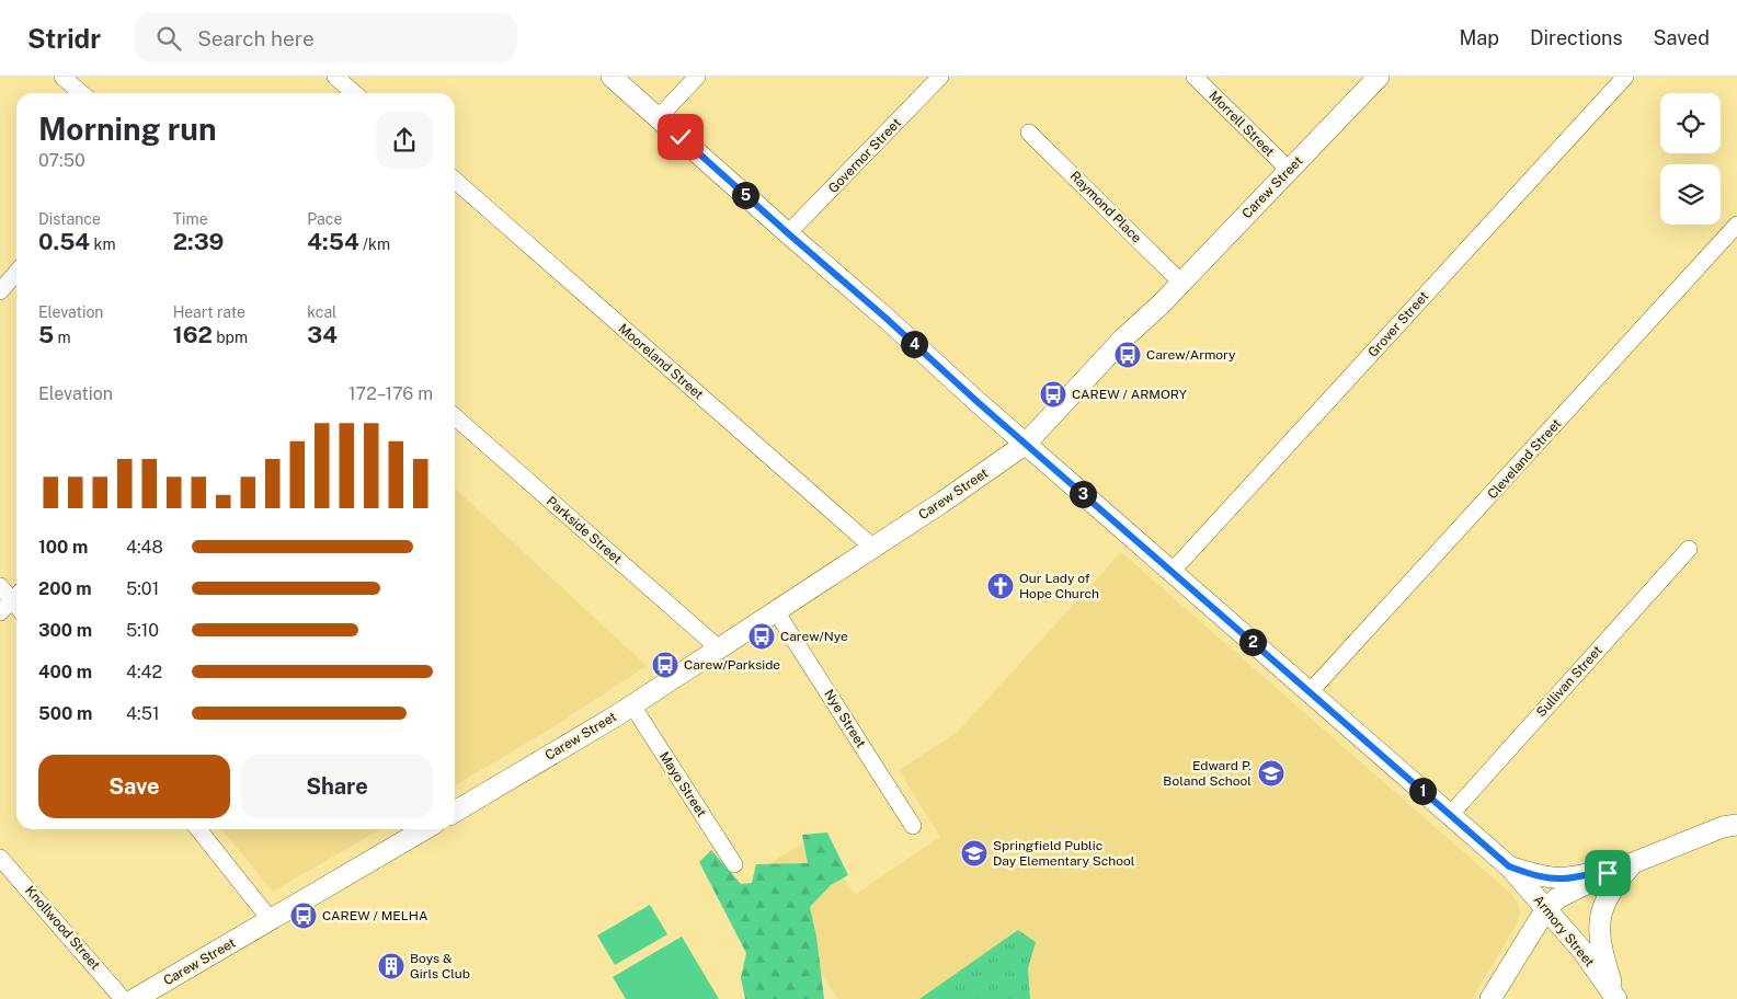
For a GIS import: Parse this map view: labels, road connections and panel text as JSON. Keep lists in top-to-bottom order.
{
  "streets": {
    "main road": ["Carew Street", "Armory Street"],
    "street": [
      "Morrell Street",
      "Governor Street",
      "Raymond Place",
      "Grover Street",
      "Mooreland Street",
      "Cleveland Street",
      "Parkside Street",
      "Sullivan Street",
      "Nye Street",
      "Mayo Street",
      "Knollwood Street"
    ]
  },
  "crossings": [
    ["Morrell Street", "Carew Street"],
    ["Governor Street", "Armory Street"],
    ["Carew Street", "Raymond Place"],
    ["Carew Street", "Mooreland Street"],
    ["Carew Street", "Parkside Street"],
    ["Carew Street", "Nye Street"],
    ["Carew Street", "Mayo Street"],
    ["Carew Street", "Armory Street"],
    ["Grover Street", "Armory Street"],
    ["Cleveland Street", "Armory Street"],
    ["Sullivan Street", "Armory Street"]
  ],
  "places": {
    "bus stop": [
      "Carew/Armory",
      "CAREW / ARMORY",
      "Carew/Nye",
      "Carew/Parkside",
      "CAREW / MELHA"
    ],
    "church": ["Our Lady of Hope Church"],
    "school or university": ["Edward P. Boland School", "Springfield Public Day Elementary School"],
    "building": ["Boys & Girls Club"]
  },
  "page": {
    "header": "Stridr",
    "search": "Search here",
    "nav": ["Map", "Directions", "Saved"],
    "heading": ["Morning run", "07:50"],
    "pins": [
      "5",
      "4",
      "3",
      "2",
      "1"
    ],
    "stats": [
      ["Distance", "0.54 km"],
      ["Time", "2:39"],
      ["Pace", "4:54 /km"],
      ["Elevation", "5 m"],
      ["Heart rate", "162 bpm"],
      ["kcal", "34"]
    ],
    "chart": ["Elevation", "172–176 m"],
    "list": [
      {
        "name": "100 m",
        "note": "4:48"
      },
      {
        "name": "200 m",
        "note": "5:01"
      },
      {
        "name": "300 m",
        "note": "5:10"
      },
      {
        "name": "400 m",
        "note": "4:42"
      },
      {
        "name": "500 m",
        "note": "4:51"
      }
    ],
    "buttons": ["Save", "Share"]
  }
}
